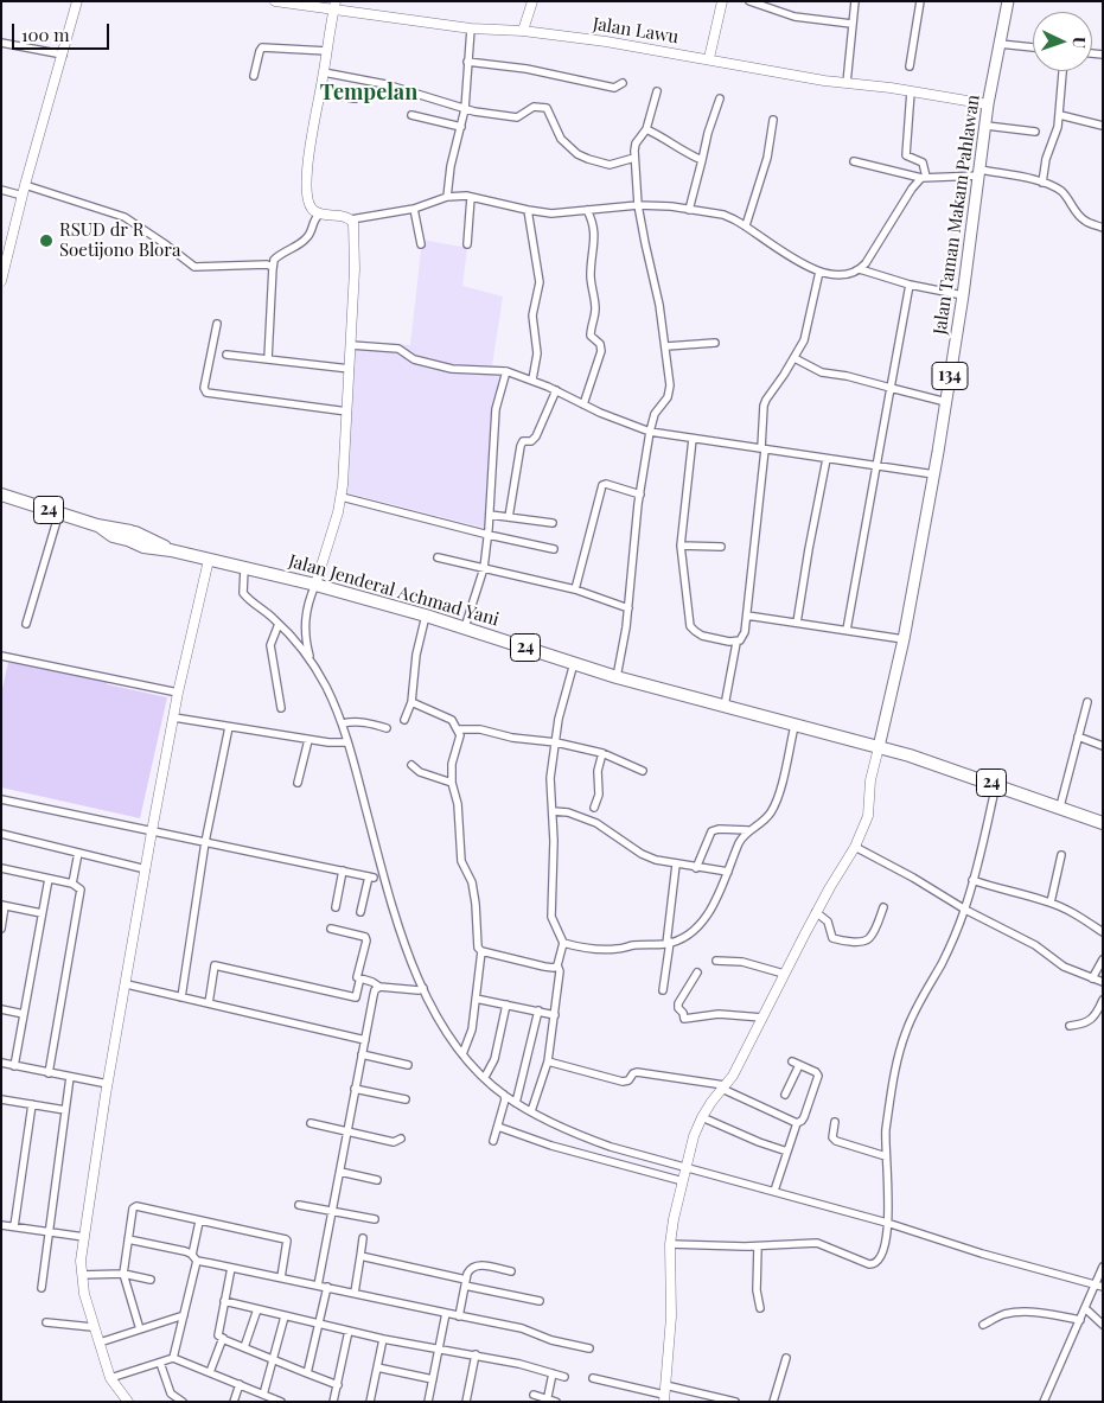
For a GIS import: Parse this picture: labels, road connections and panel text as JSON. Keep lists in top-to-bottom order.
{
  "streets": {
    "highway": ["24", "Jalan Jenderal Achmad Yani"],
    "main road": ["Jalan Lawu", "Jalan Taman Makam Pahlawan", "134"]
  },
  "crossings": [
    ["Jalan Lawu", "Jalan Taman Makam Pahlawan"],
    ["Jalan Taman Makam Pahlawan", "24"],
    ["Jalan Taman Makam Pahlawan", "Jalan Jenderal Achmad Yani"],
    ["24", "Jalan Jenderal Achmad Yani"]
  ],
  "districts": ["Tempelan"],
  "places": ["RSUD dr R Soetijono Blora"],
  "scale_bar": "100 m",
  "north": "right"
}
